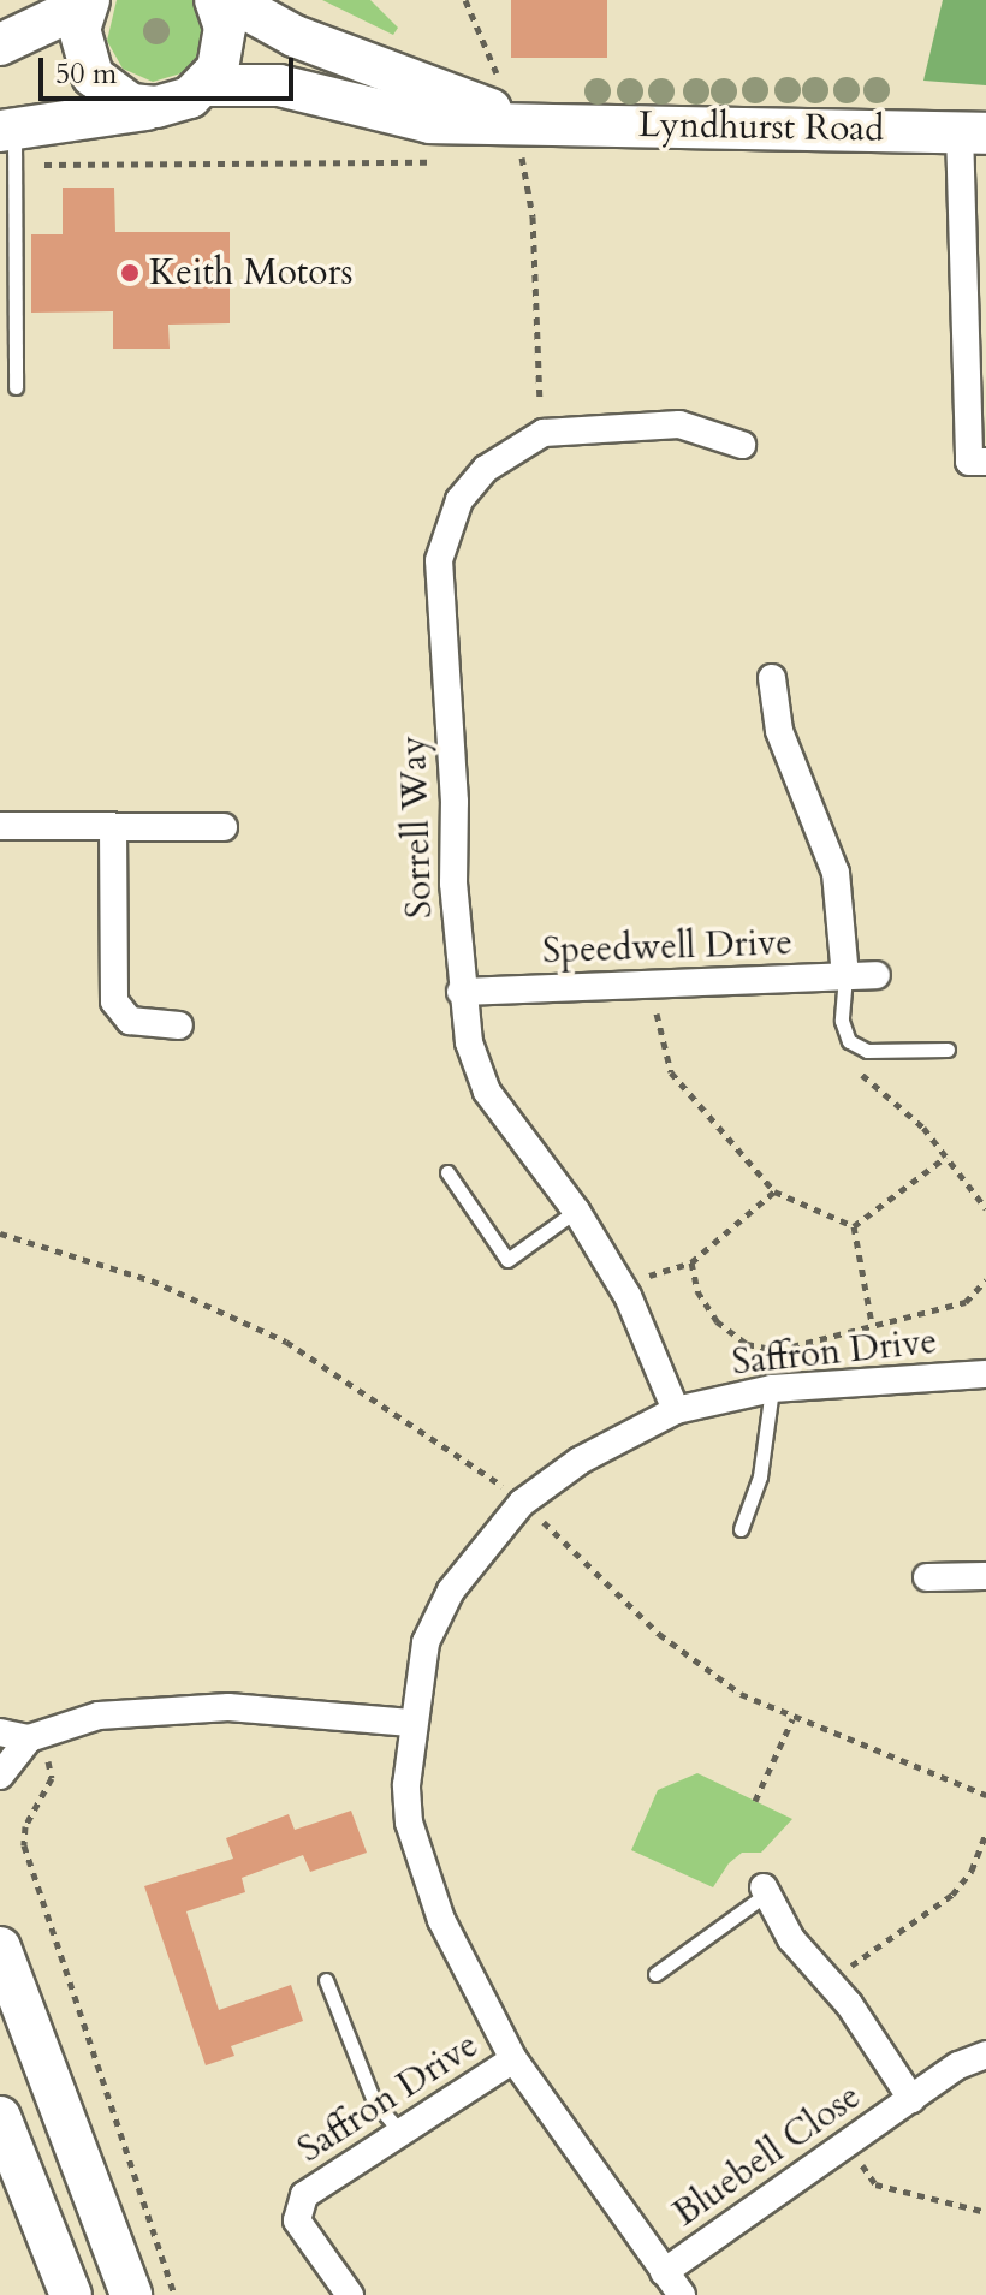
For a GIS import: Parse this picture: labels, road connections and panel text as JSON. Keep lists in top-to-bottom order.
{
  "streets": {
    "main road": ["Lyndhurst Road"],
    "street": [
      "Sorrell Way",
      "Speedwell Drive",
      "Saffron Drive",
      "Bluebell Close"
    ]
  },
  "crossings": [
    ["Sorrell Way", "Speedwell Drive"],
    ["Sorrell Way", "Saffron Drive"],
    ["Saffron Drive", "Bluebell Close"]
  ],
  "places": ["Keith Motors"],
  "scale_bar": "50 m"
}
